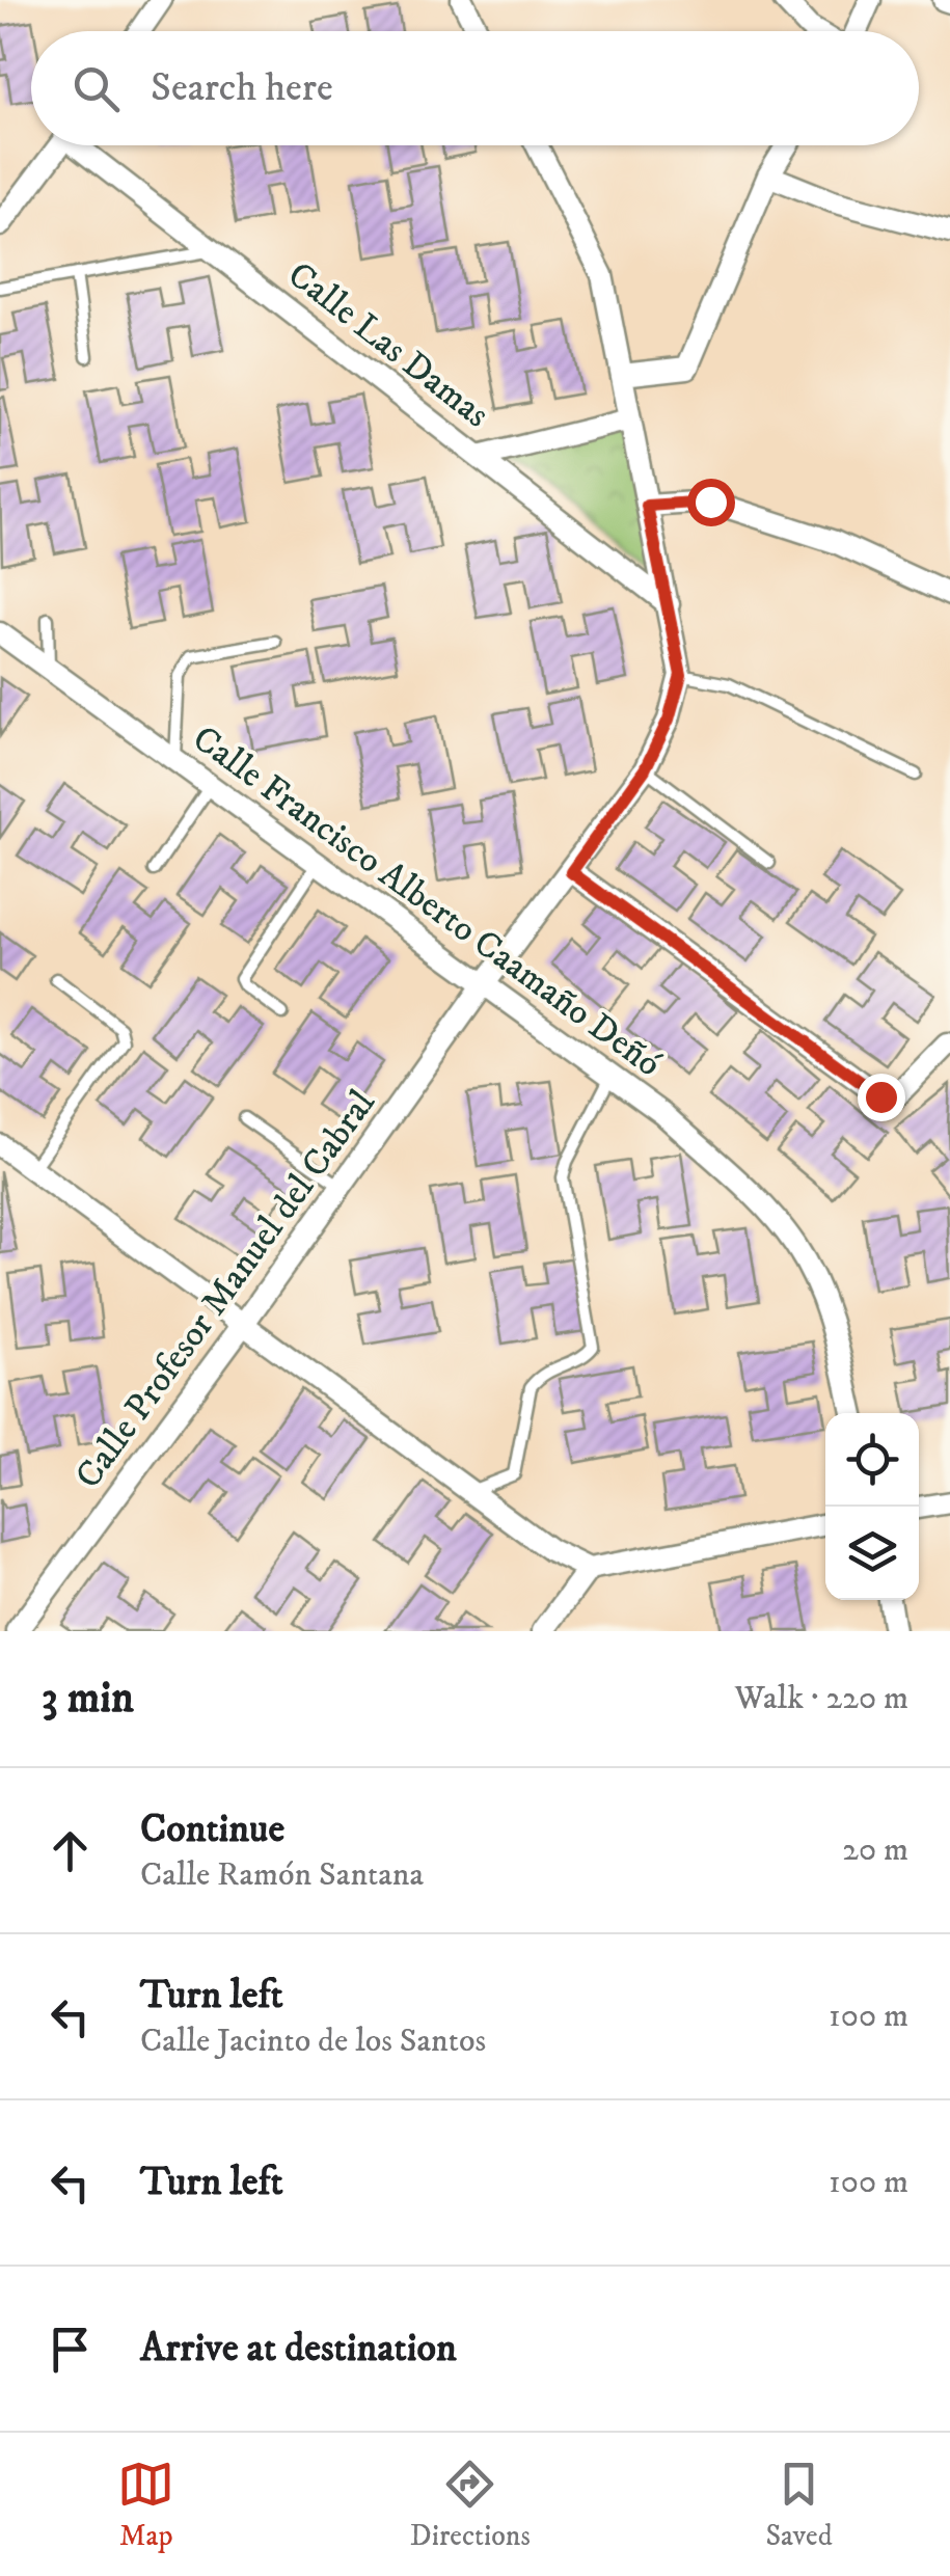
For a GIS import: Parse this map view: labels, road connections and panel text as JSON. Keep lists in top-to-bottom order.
{
  "streets": {
    "street": ["Calle Las Damas", "Calle Francisco Alberto Caamaño Deñó", "Calle Profesor Manuel del Cabral"]
  },
  "crossings": [
    ["Calle Francisco Alberto Caamaño Deñó", "Calle Profesor Manuel del Cabral"]
  ],
  "page": {
    "search": "Search here",
    "heading": ["3 min", "Walk · 220 m"],
    "list": [
      ["Continue", "Calle Ramón Santana", "20 m"],
      ["Turn left", "Calle Jacinto de los Santos", "100 m"],
      ["Turn left", "100 m"],
      "Arrive at destination"
    ],
    "nav": ["Map", "Directions", "Saved"]
  }
}
